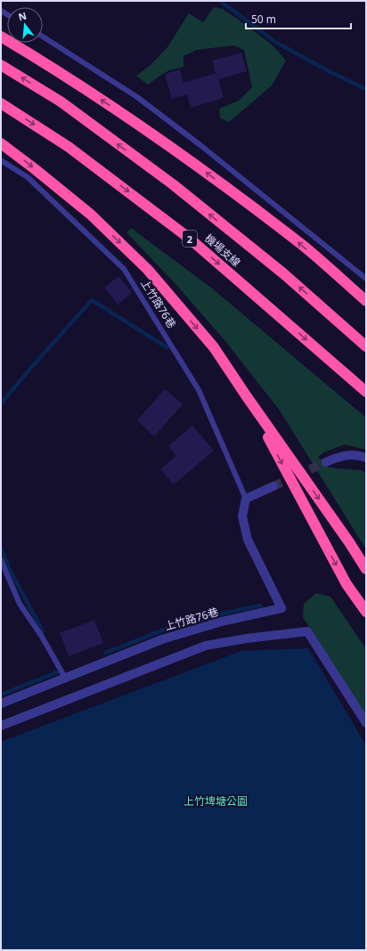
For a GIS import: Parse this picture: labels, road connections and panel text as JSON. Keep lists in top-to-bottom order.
{
  "streets": {
    "highway": ["2", "機場支線"],
    "street": ["上竹路76巷"]
  },
  "parks": ["上竹埤塘公園"],
  "scale_bar": "50 m",
  "north": "top"
}
